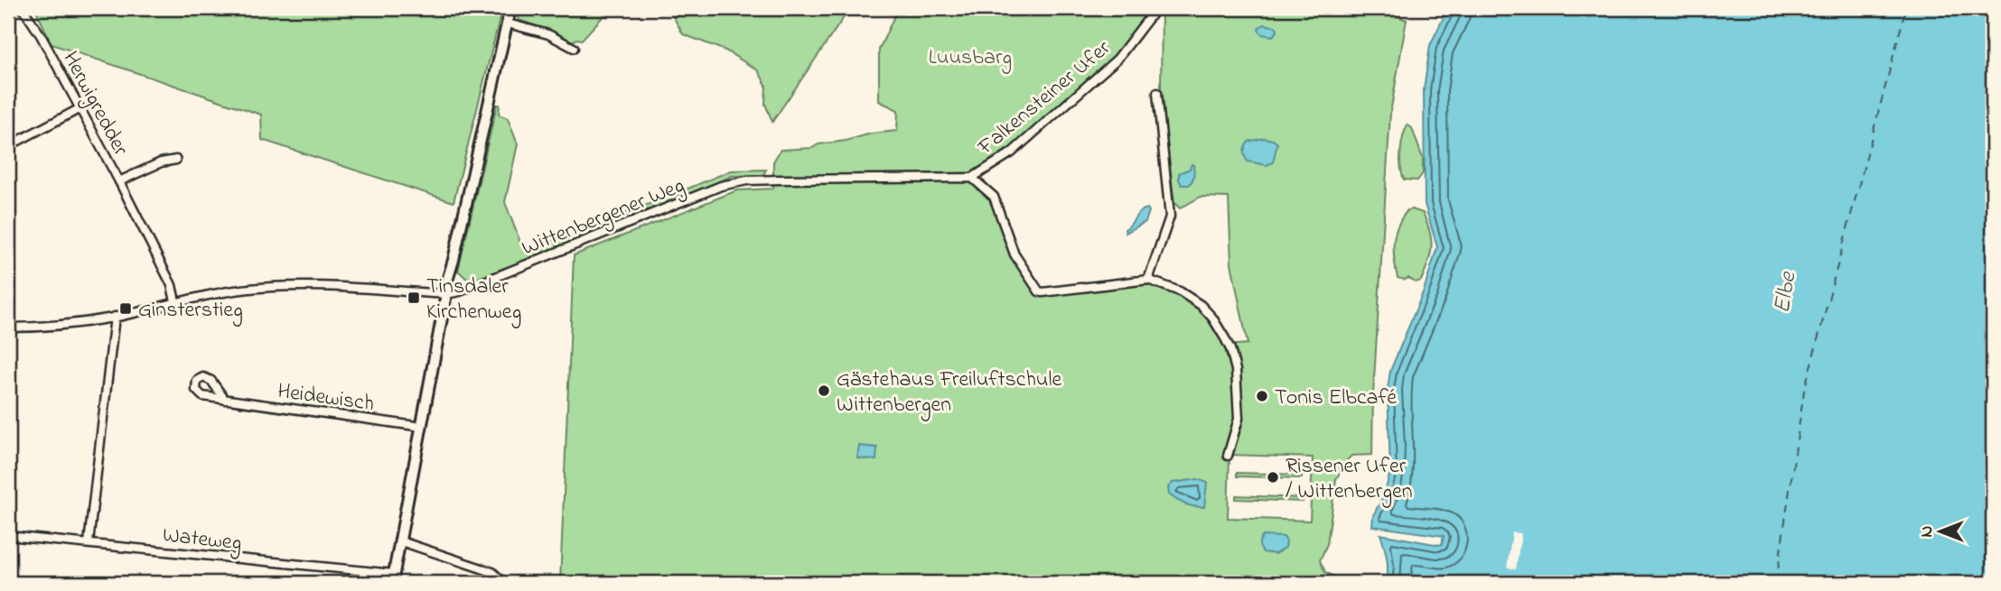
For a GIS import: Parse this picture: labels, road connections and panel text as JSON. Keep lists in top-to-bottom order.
{
  "streets": {
    "street": [
      "Falkensteiner Ufer",
      "Herwigredder",
      "Wittenbergener Weg",
      "Heidewisch",
      "Wateweg"
    ]
  },
  "crossings": [
    ["Falkensteiner Ufer", "Wittenbergener Weg"],
    ["Herwigredder", "Wittenbergener Weg"]
  ],
  "water": ["Elbe"],
  "parks": ["Luusbarg"],
  "places": {
    "transit": ["Tinsdaler Kirchenweg", "Ginsterstieg"],
    "other": ["Gästehaus Freiluftschule Wittenbergen", "Tonis Elbcafé", "Rissener Ufer / Wittenbergen"]
  },
  "north": "left"
}
